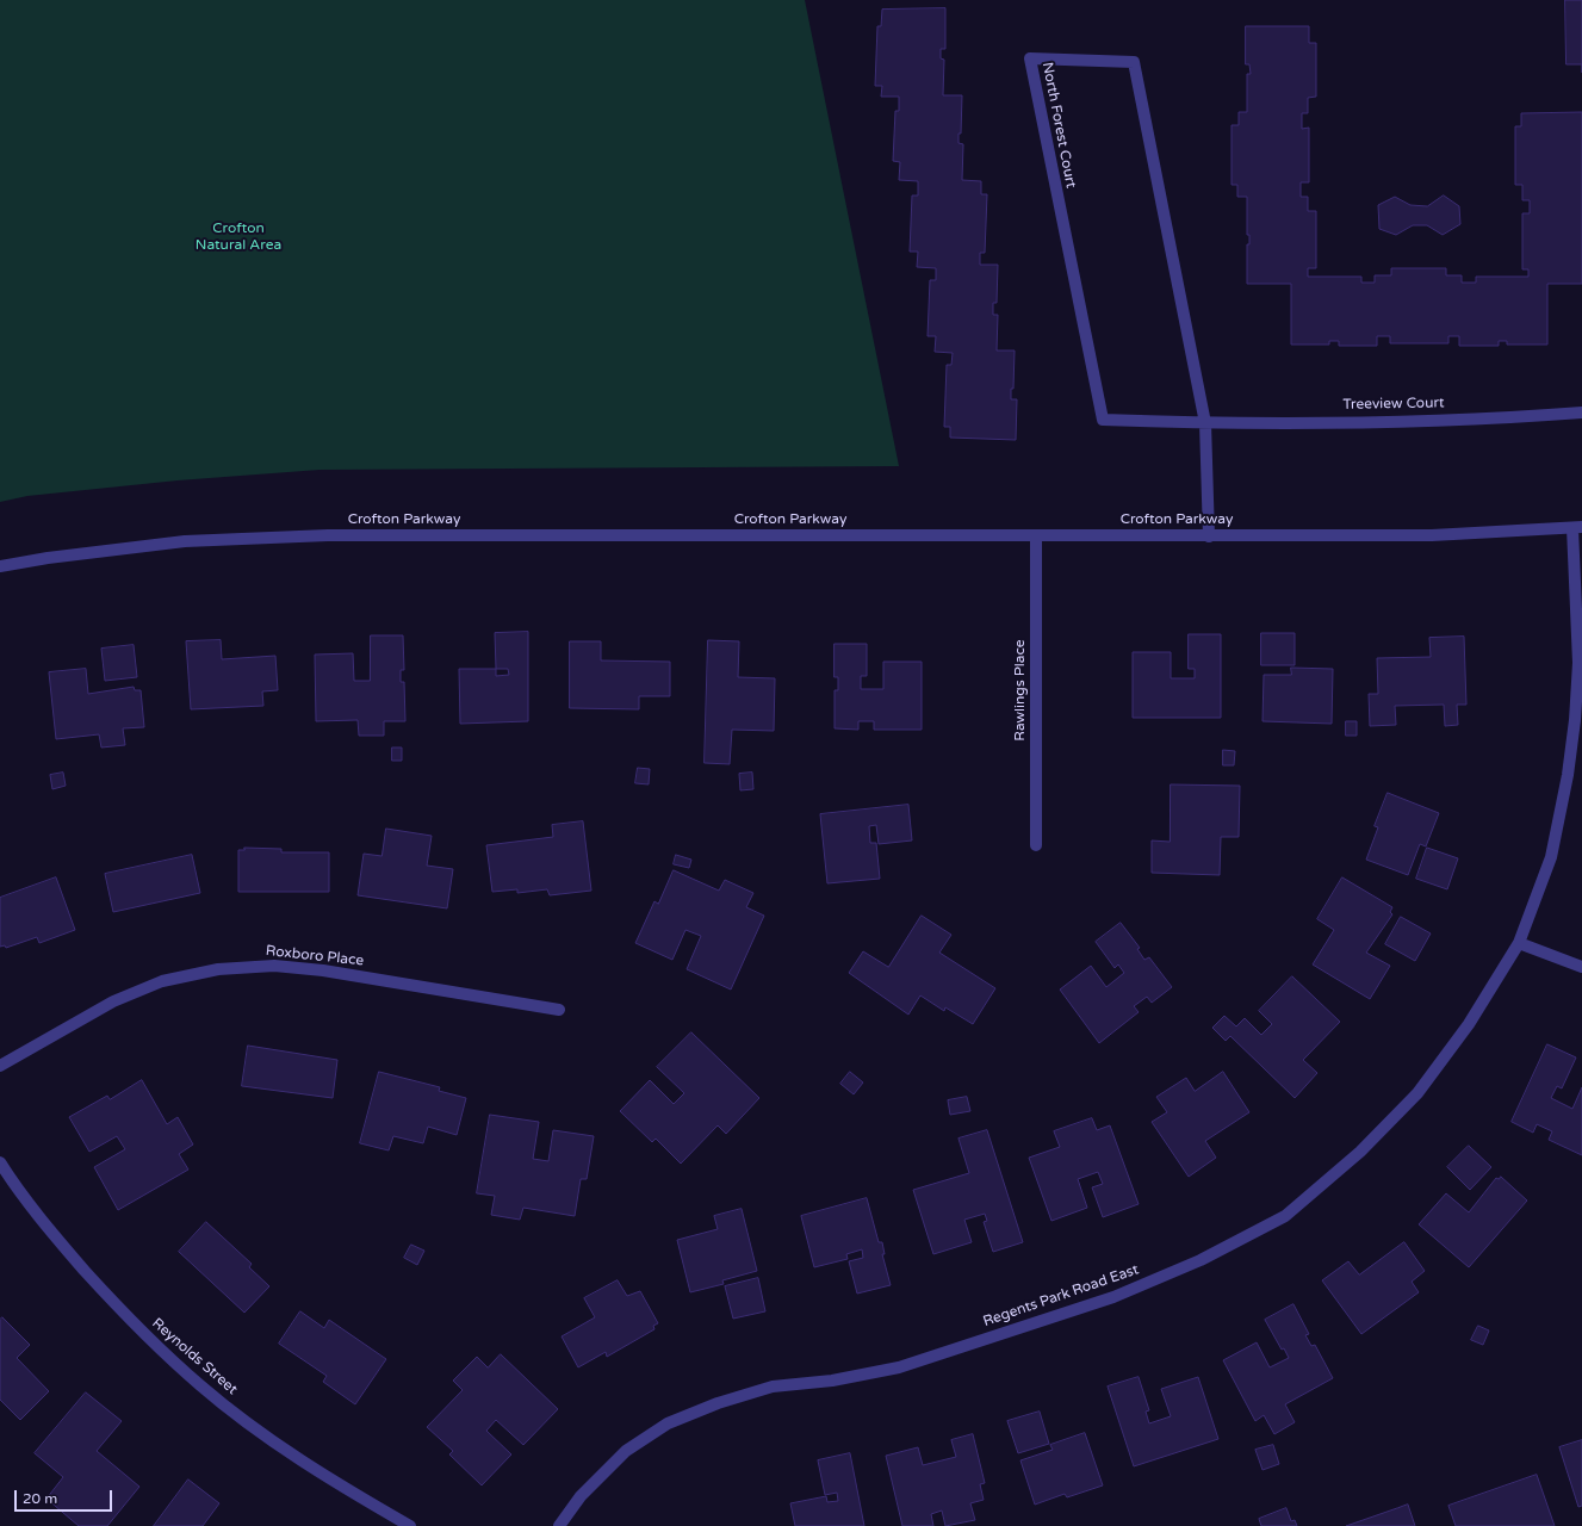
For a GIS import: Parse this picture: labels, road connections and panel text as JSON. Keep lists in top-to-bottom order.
{
  "streets": {
    "street": [
      "North Forest Court",
      "Treeview Court",
      "Crofton Parkway",
      "Rawlings Place",
      "Roxboro Place",
      "Regents Park Road East",
      "Reynolds Street"
    ]
  },
  "crossings": [
    ["North Forest Court", "Treeview Court"],
    ["North Forest Court", "Crofton Parkway"],
    ["Crofton Parkway", "Rawlings Place"],
    ["Crofton Parkway", "Regents Park Road East"]
  ],
  "parks": ["Crofton Natural Area"],
  "scale_bar": "20 m"
}
